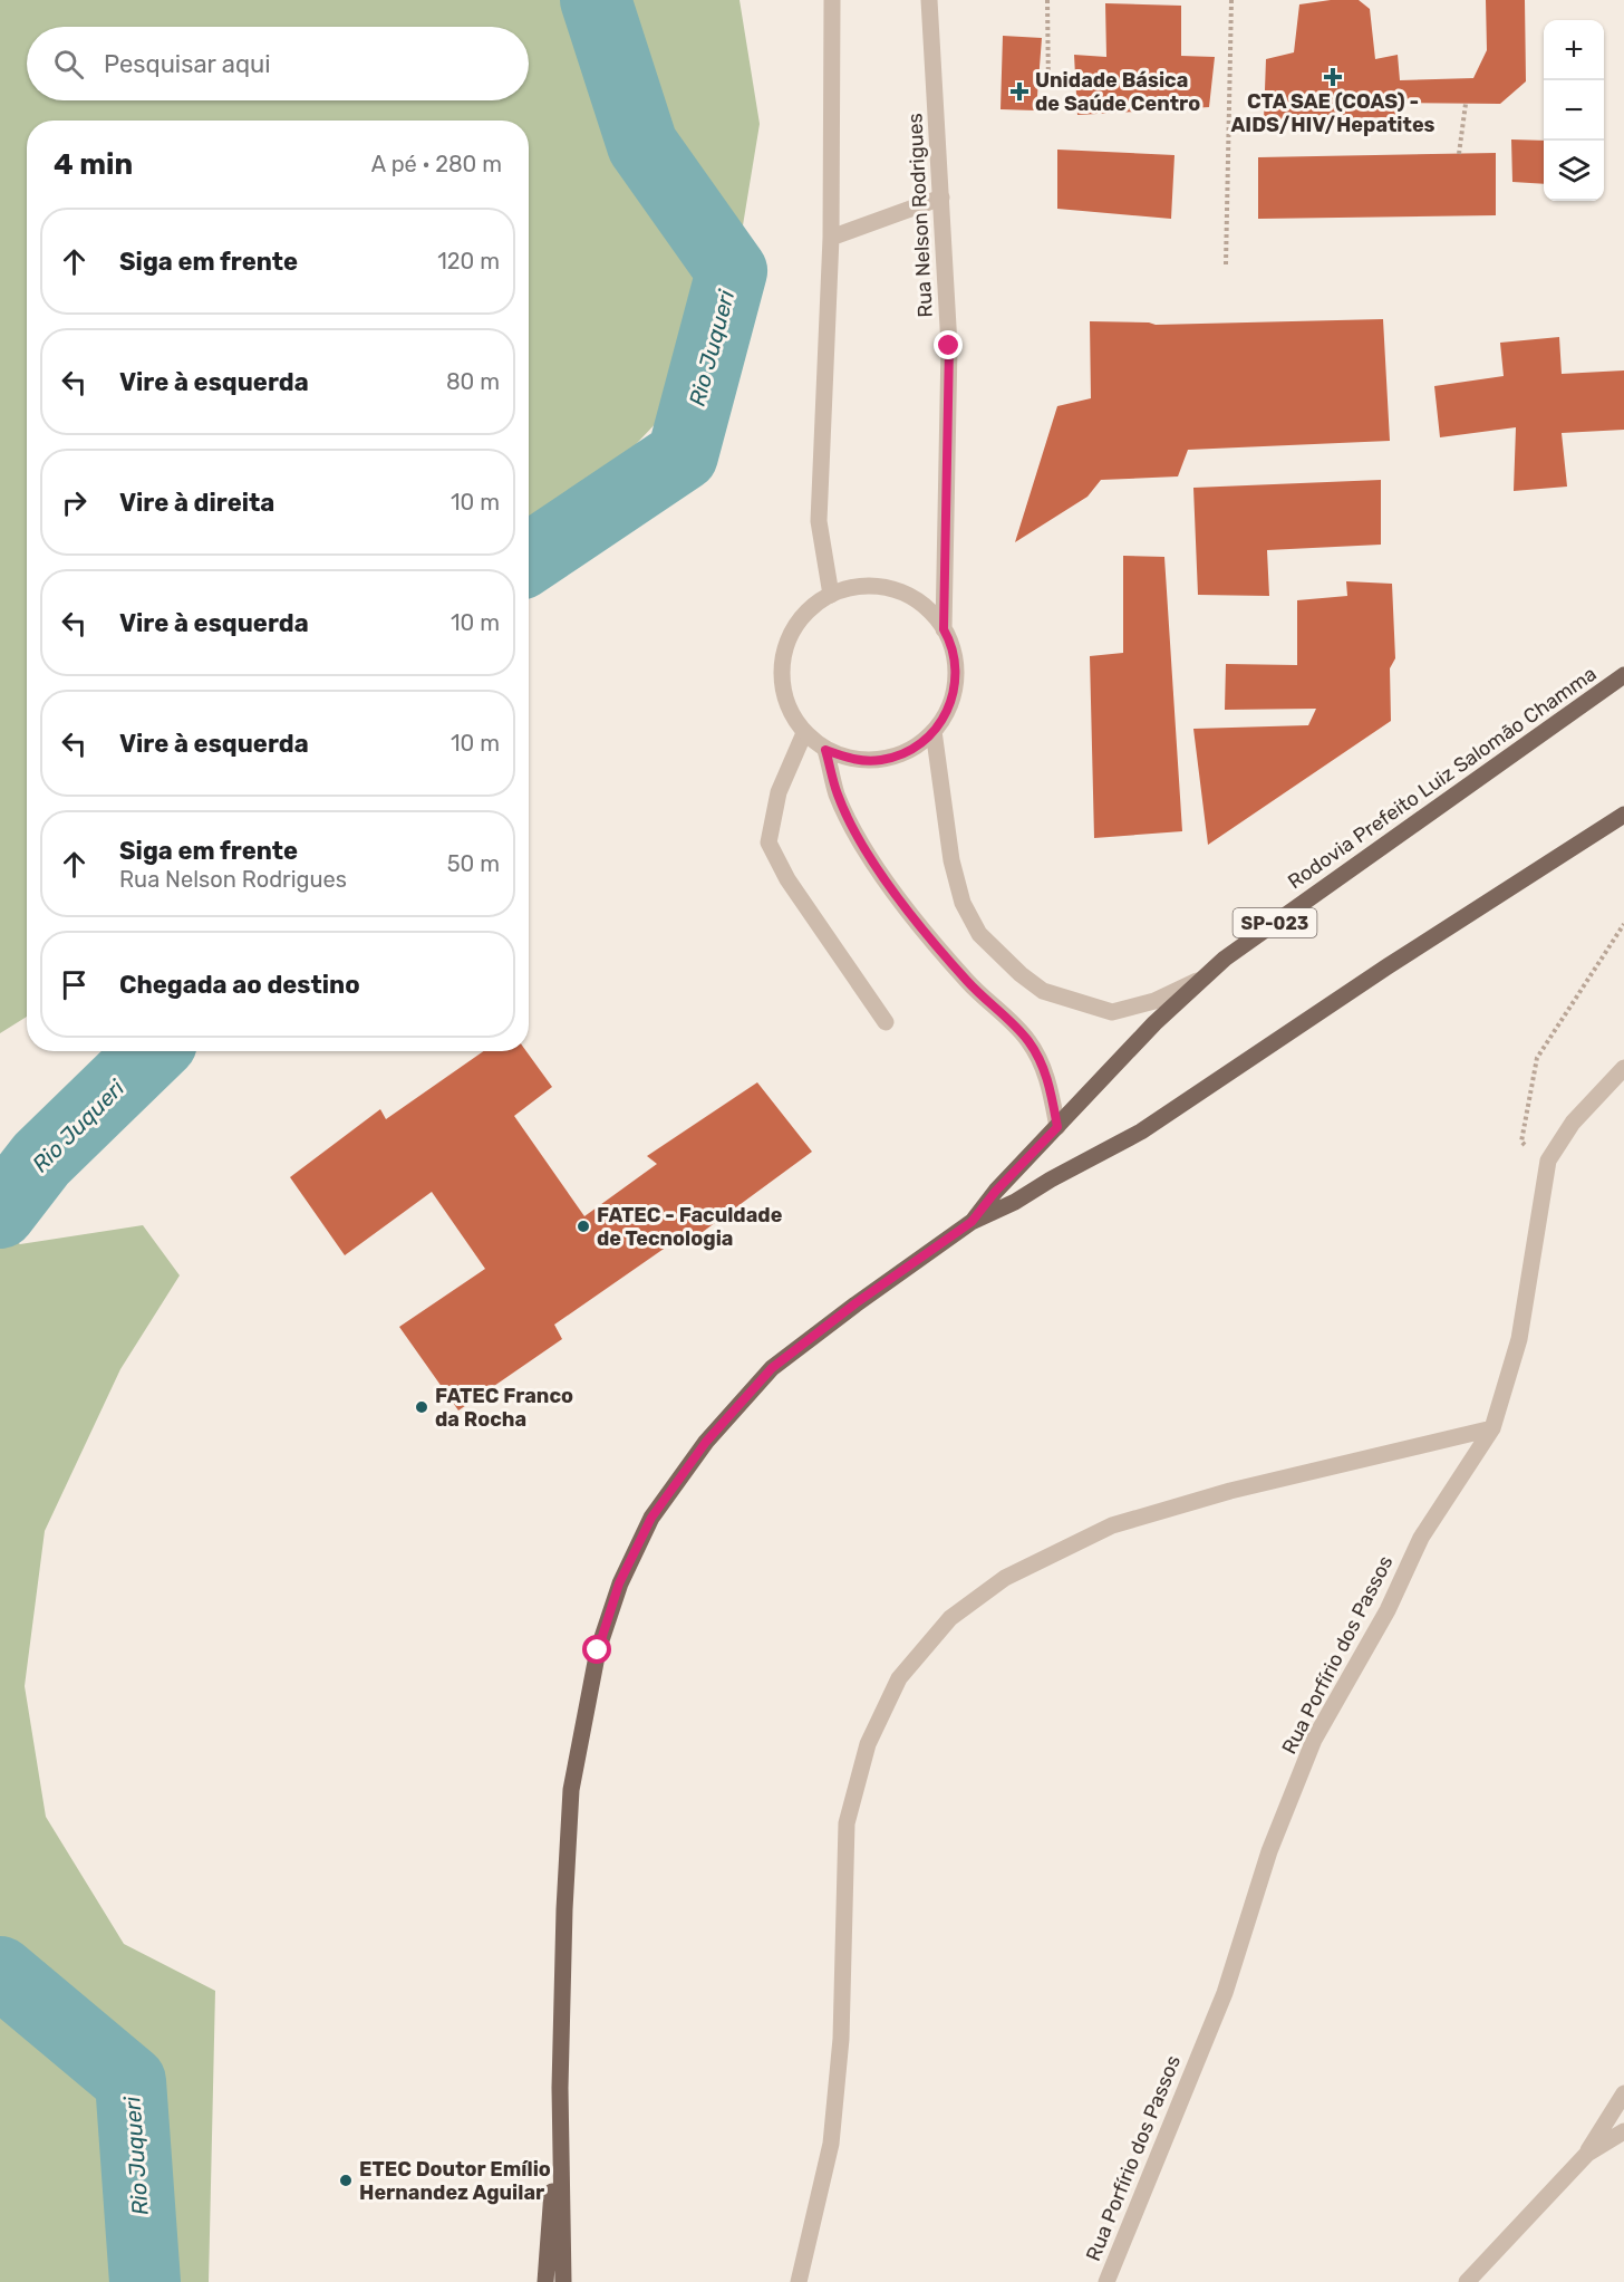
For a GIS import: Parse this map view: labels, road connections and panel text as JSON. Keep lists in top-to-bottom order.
{
  "streets": {
    "main road": ["Rodovia Prefeito Luiz Salomão Chamma", "SP-023"],
    "street": ["Rua Nelson Rodrigues", "Rua Porfírio dos Passos"]
  },
  "water": ["Rio Juqueri"],
  "places": {
    "health": ["CTA SAE (COAS) - AIDS/HIV/Hepatites", "Unidade Básica de Saúde Centro"],
    "other": ["FATEC - Faculdade de Tecnologia", "FATEC Franco da Rocha", "ETEC Doutor Emílio Hernandez Aguilar"]
  },
  "page": {
    "map_buttons": ["+", "−"],
    "search": "Pesquisar aqui",
    "heading": ["4 min", "A pé · 280 m"],
    "list": [
      ["Siga em frente", "120 m"],
      ["Vire à esquerda", "80 m"],
      ["Vire à direita", "10 m"],
      ["Vire à esquerda", "10 m"],
      ["Vire à esquerda", "10 m"],
      ["Siga em frente", "Rua Nelson Rodrigues", "50 m"],
      "Chegada ao destino"
    ]
  }
}
